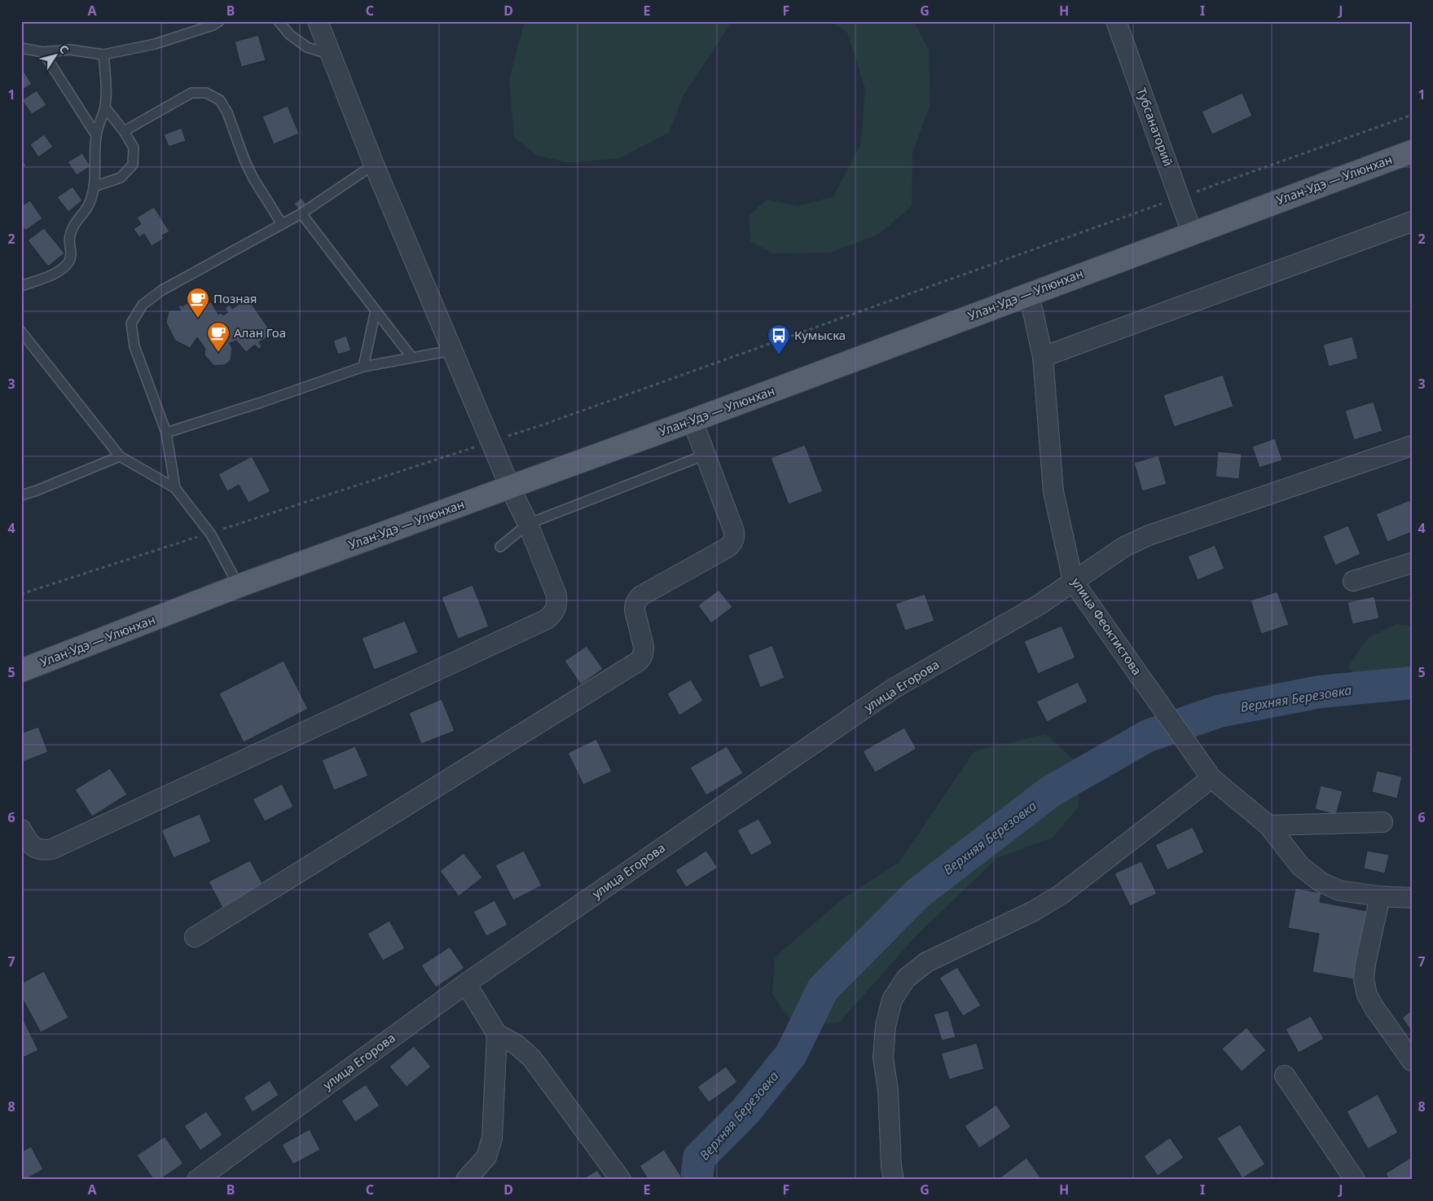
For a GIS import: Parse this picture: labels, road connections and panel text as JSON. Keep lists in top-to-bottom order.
{
  "streets": {
    "main road": ["Улан-Удэ — Улюнхан"],
    "street": ["Тубсанаторий", "улица Феоктистова", "улица Егорова"]
  },
  "crossings": [
    ["Тубсанаторий", "Улан-Удэ — Улюнхан"],
    ["Улан-Удэ — Улюнхан", "улица Феоктистова"],
    ["улица Феоктистова", "улица Егорова"]
  ],
  "water": ["Верхняя Березовка"],
  "places": {
    "cafe": ["Позная", "Алан Гоа"],
    "bus stop": ["Кумыска"]
  },
  "north": "top right",
  "grid": {
    "columns": [
      "A",
      "B",
      "C",
      "D",
      "E",
      "F",
      "G",
      "H",
      "I",
      "J"
    ],
    "rows": [
      "1",
      "2",
      "3",
      "4",
      "5",
      "6",
      "7",
      "8"
    ]
  }
}
